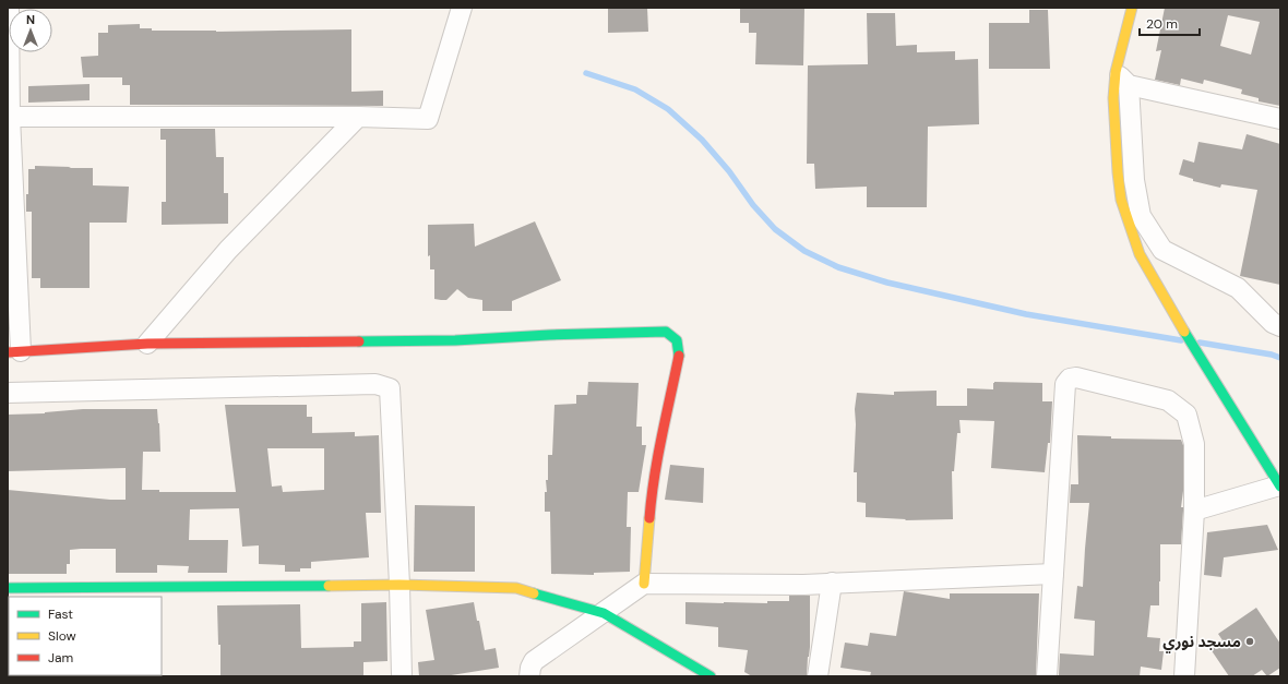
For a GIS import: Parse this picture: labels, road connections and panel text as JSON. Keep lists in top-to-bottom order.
{
  "places": ["مسجد نوري"],
  "legend": ["Fast", "Slow", "Jam"],
  "scale_bar": "20 m",
  "north": "top"
}
